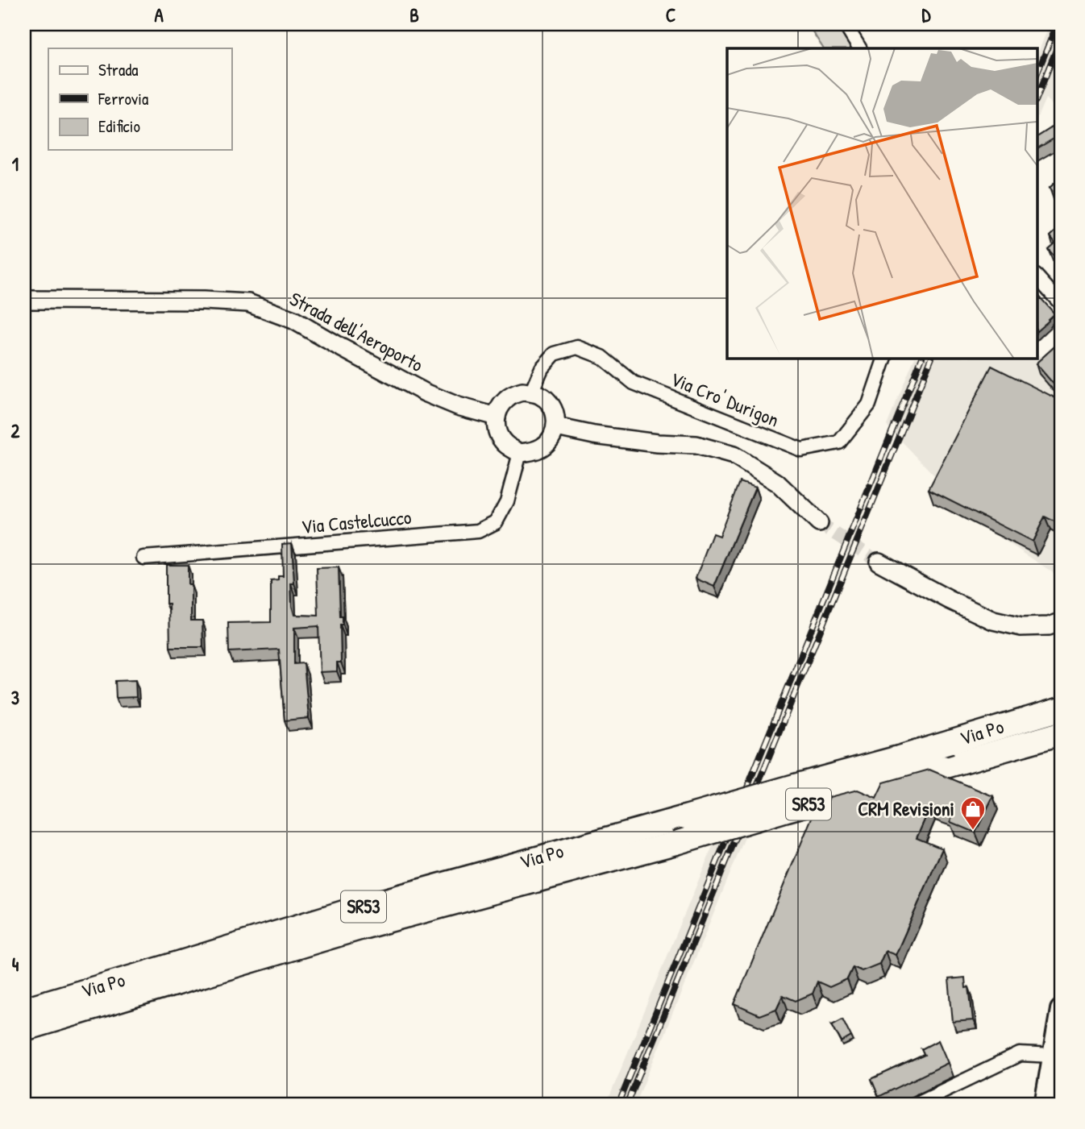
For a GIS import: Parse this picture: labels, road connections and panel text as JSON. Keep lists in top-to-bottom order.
{
  "streets": {
    "highway": ["Via Po", "SR53"],
    "street": ["Strada dell'Aeroporto", "Via Cro' Durigon", "Via Castelcucco"]
  },
  "crossings": [
    ["Strada dell'Aeroporto", "Via Cro' Durigon"],
    ["Strada dell'Aeroporto", "Via Castelcucco"],
    ["Via Cro' Durigon", "Via Castelcucco"]
  ],
  "places": {
    "shop": ["CRM Revisioni"]
  },
  "legend": ["Strada", "Ferrovia", "Edificio"],
  "grid": {
    "columns": [
      "A",
      "B",
      "C",
      "D"
    ],
    "rows": [
      "1",
      "2",
      "3",
      "4"
    ]
  }
}
